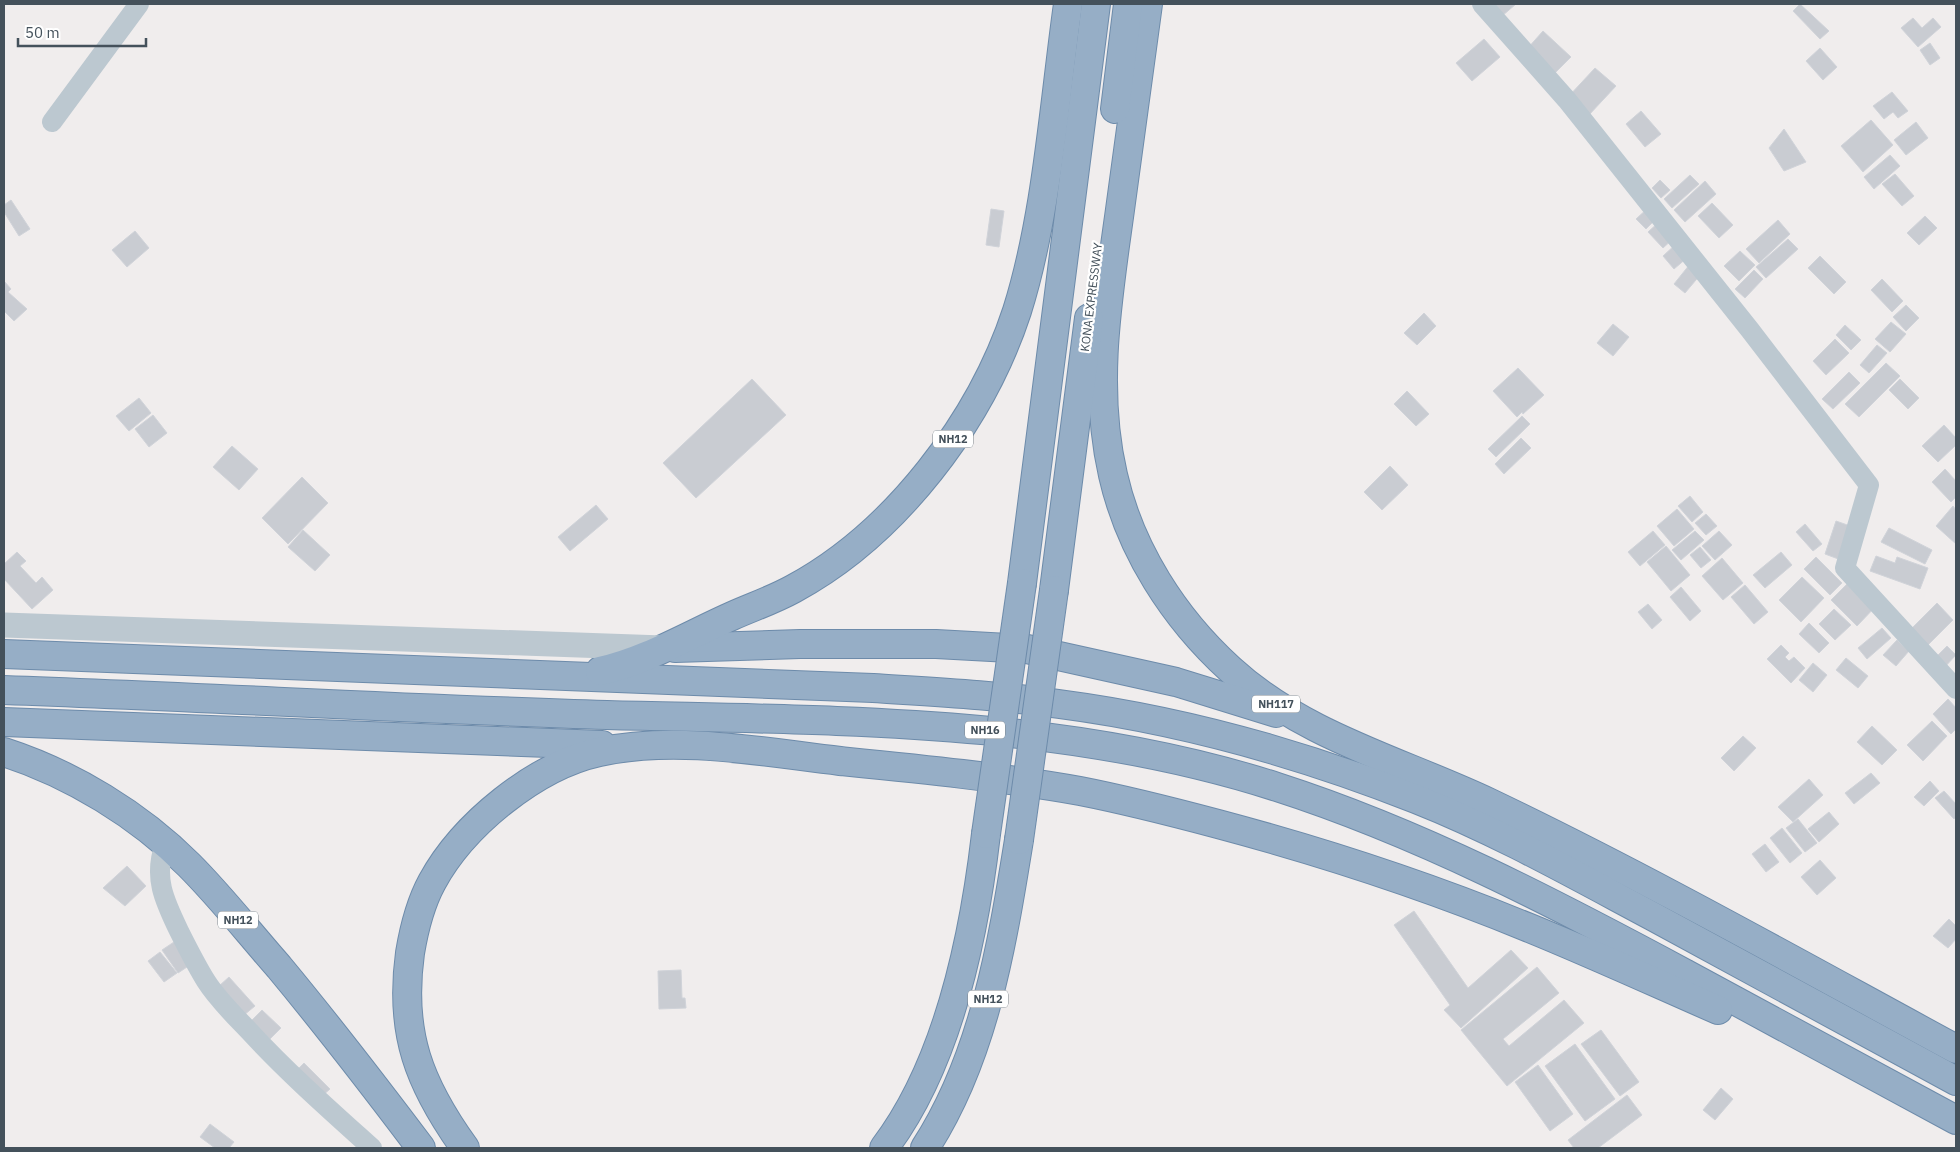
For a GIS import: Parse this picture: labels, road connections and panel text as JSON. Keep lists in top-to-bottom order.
{
  "streets": {
    "highway": [
      "KONA EXPRESSWAY",
      "NH12",
      "NH117",
      "NH16"
    ]
  },
  "scale_bar": "50 m"
}
